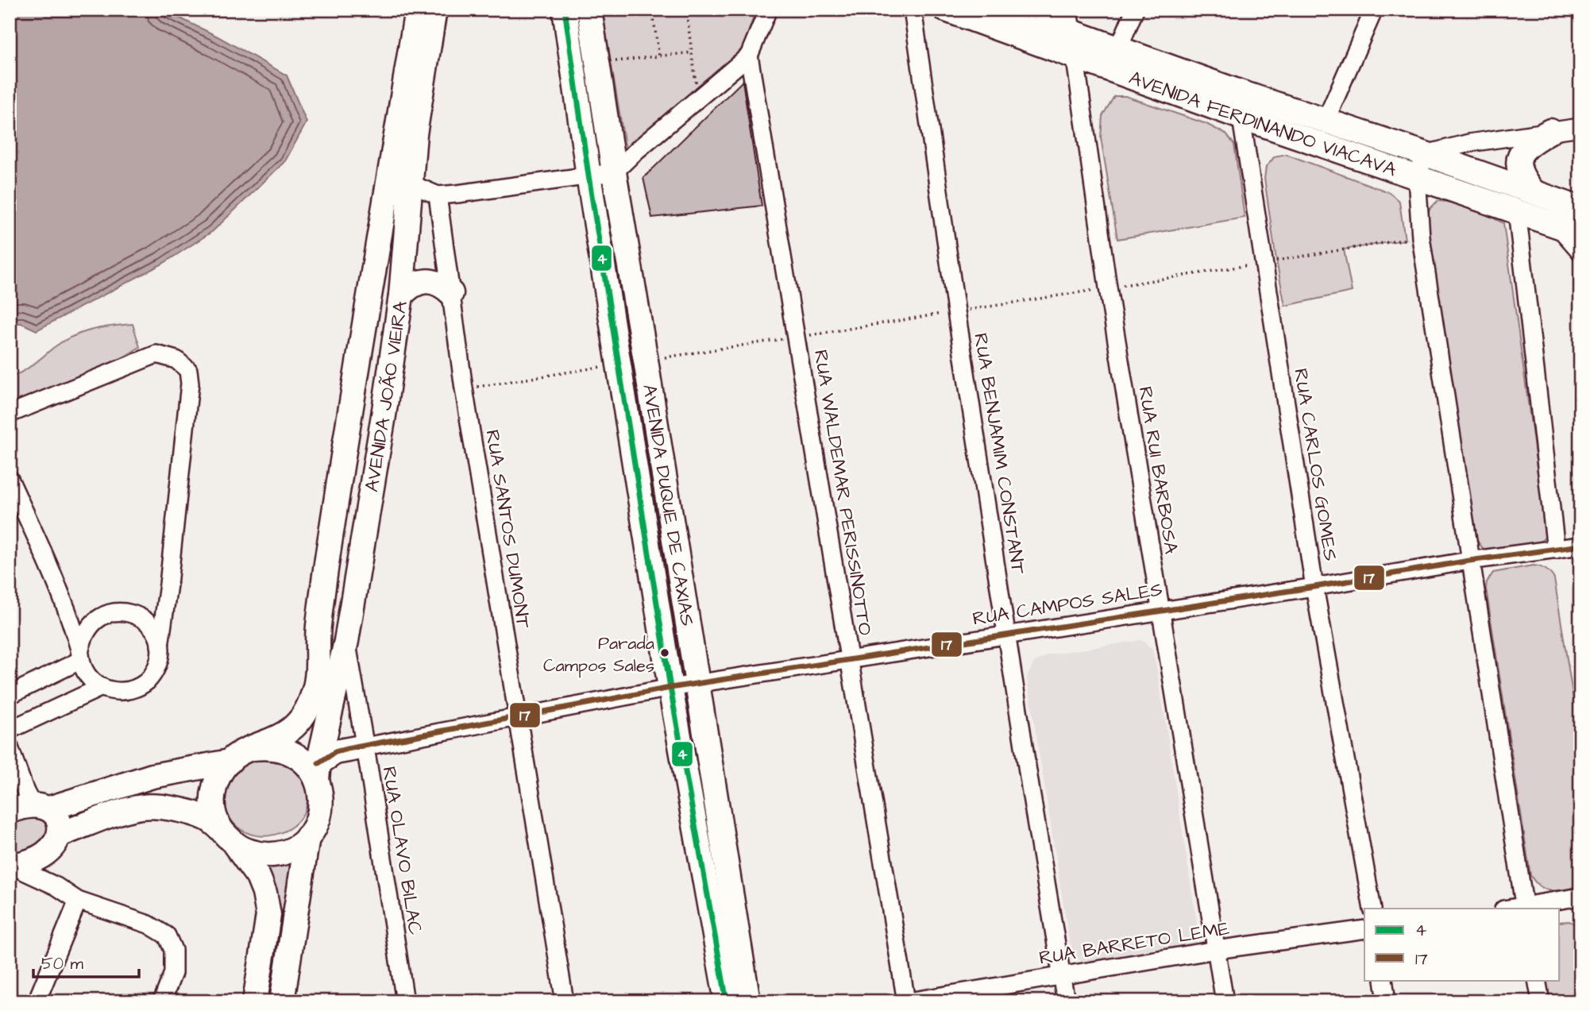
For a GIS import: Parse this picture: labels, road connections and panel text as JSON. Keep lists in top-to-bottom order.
{
  "streets": {
    "street": [
      "AVENIDA FERDINANDO VIACAVA",
      "AVENIDA JOÃO VIEIRA",
      "RUA BENJAMIM CONSTANT",
      "RUA CARLOS GOMES",
      "RUA RUI BARBOSA",
      "RUA WALDEMAR PERISSINOTTO",
      "AVENIDA DUQUE DE CAXIAS",
      "RUA SANTOS DUMONT",
      "RUA CAMPOS SALES",
      "RUA OLAVO BILAC",
      "RUA BARRETO LEME"
    ]
  },
  "crossings": [
    ["AVENIDA FERDINANDO VIACAVA", "RUA CARLOS GOMES"],
    ["AVENIDA FERDINANDO VIACAVA", "RUA RUI BARBOSA"],
    ["AVENIDA JOÃO VIEIRA", "RUA OLAVO BILAC"],
    ["RUA BENJAMIM CONSTANT", "RUA CAMPOS SALES"],
    ["RUA BENJAMIM CONSTANT", "RUA BARRETO LEME"],
    ["RUA CARLOS GOMES", "RUA CAMPOS SALES"],
    ["RUA RUI BARBOSA", "RUA CAMPOS SALES"],
    ["RUA RUI BARBOSA", "RUA BARRETO LEME"],
    ["RUA WALDEMAR PERISSINOTTO", "RUA CAMPOS SALES"],
    ["RUA WALDEMAR PERISSINOTTO", "RUA BARRETO LEME"],
    ["AVENIDA DUQUE DE CAXIAS", "RUA CAMPOS SALES"],
    ["RUA SANTOS DUMONT", "RUA CAMPOS SALES"],
    ["RUA CAMPOS SALES", "RUA OLAVO BILAC"]
  ],
  "places": ["Parada Campos Sales"],
  "lines": ["transit line 4", "transit line 17"],
  "legend": ["4", "17"],
  "scale_bar": "50 m"
}
